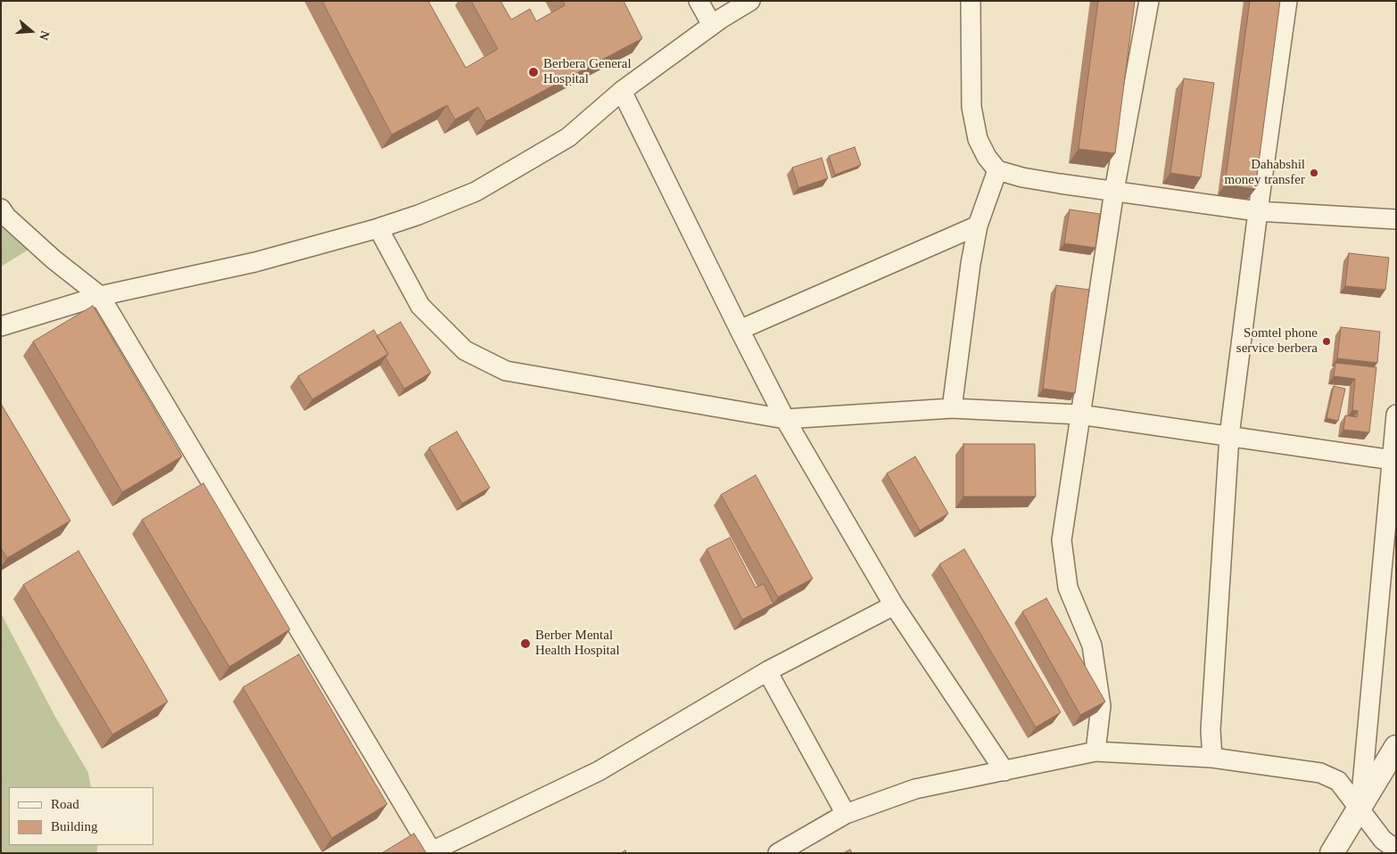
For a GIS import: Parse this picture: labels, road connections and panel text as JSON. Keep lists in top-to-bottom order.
{
  "places": [
    "Berbera General Hospital",
    "Dahabshil money transfer",
    "Somtel phone service berbera",
    "Berber Mental Health Hospital"
  ],
  "legend": ["Road", "Building"],
  "north": "right"
}
